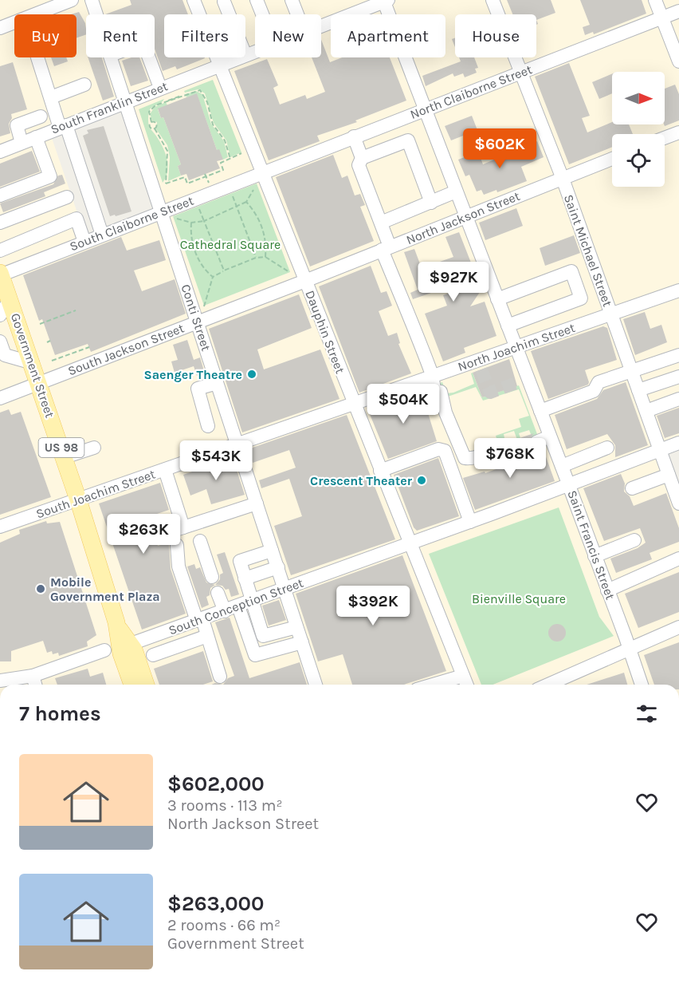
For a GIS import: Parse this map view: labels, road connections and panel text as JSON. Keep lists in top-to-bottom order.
{
  "streets": {
    "main road": ["Government Street", "US 98"],
    "street": [
      "North Claiborne Street",
      "South Franklin Street",
      "North Jackson Street",
      "South Claiborne Street",
      "Saint Michael Street",
      "Conti Street",
      "Dauphin Street",
      "North Joachim Street",
      "South Jackson Street",
      "South Joachim Street",
      "Saint Francis Street",
      "South Conception Street"
    ]
  },
  "crossings": [
    ["North Claiborne Street", "South Claiborne Street"],
    ["North Claiborne Street", "Saint Michael Street"],
    ["North Claiborne Street", "Dauphin Street"],
    ["North Claiborne Street", "Saint Francis Street"],
    ["South Franklin Street", "Conti Street"],
    ["South Franklin Street", "Dauphin Street"],
    ["South Franklin Street", "Saint Francis Street"],
    ["North Jackson Street", "Saint Michael Street"],
    ["North Jackson Street", "Dauphin Street"],
    ["North Jackson Street", "South Jackson Street"],
    ["North Jackson Street", "Saint Francis Street"],
    ["South Claiborne Street", "Conti Street"],
    ["South Claiborne Street", "Dauphin Street"],
    ["South Claiborne Street", "Government Street"],
    ["Saint Michael Street", "North Joachim Street"],
    ["Saint Michael Street", "South Conception Street"],
    ["Conti Street", "South Jackson Street"],
    ["Conti Street", "South Joachim Street"],
    ["Conti Street", "South Conception Street"],
    ["Dauphin Street", "North Joachim Street"],
    ["Dauphin Street", "South Jackson Street"],
    ["Dauphin Street", "South Joachim Street"],
    ["Dauphin Street", "South Conception Street"],
    ["North Joachim Street", "South Joachim Street"],
    ["North Joachim Street", "Saint Francis Street"],
    ["South Jackson Street", "Government Street"],
    ["Government Street", "South Joachim Street"],
    ["Government Street", "South Conception Street"],
    ["Saint Francis Street", "South Conception Street"]
  ],
  "parks": ["Cathedral Square", "Bienville Square"],
  "places": ["Saenger Theatre", "Crescent Theater", "Mobile Government Plaza"],
  "north": "right",
  "page": {
    "chip": [
      "Buy",
      "Rent",
      "Filters",
      "New",
      "Apartment",
      "House"
    ],
    "price": [
      "$602K",
      "$927K",
      "$504K",
      "$768K",
      "$543K",
      "$263K",
      "$392K"
    ],
    "heading": "7 homes",
    "list": [
      {
        "name": "$602,000",
        "note": "3 rooms · 113 m² · North Jackson Street"
      },
      {
        "name": "$263,000",
        "note": "2 rooms · 66 m² · Government Street"
      }
    ]
  }
}
